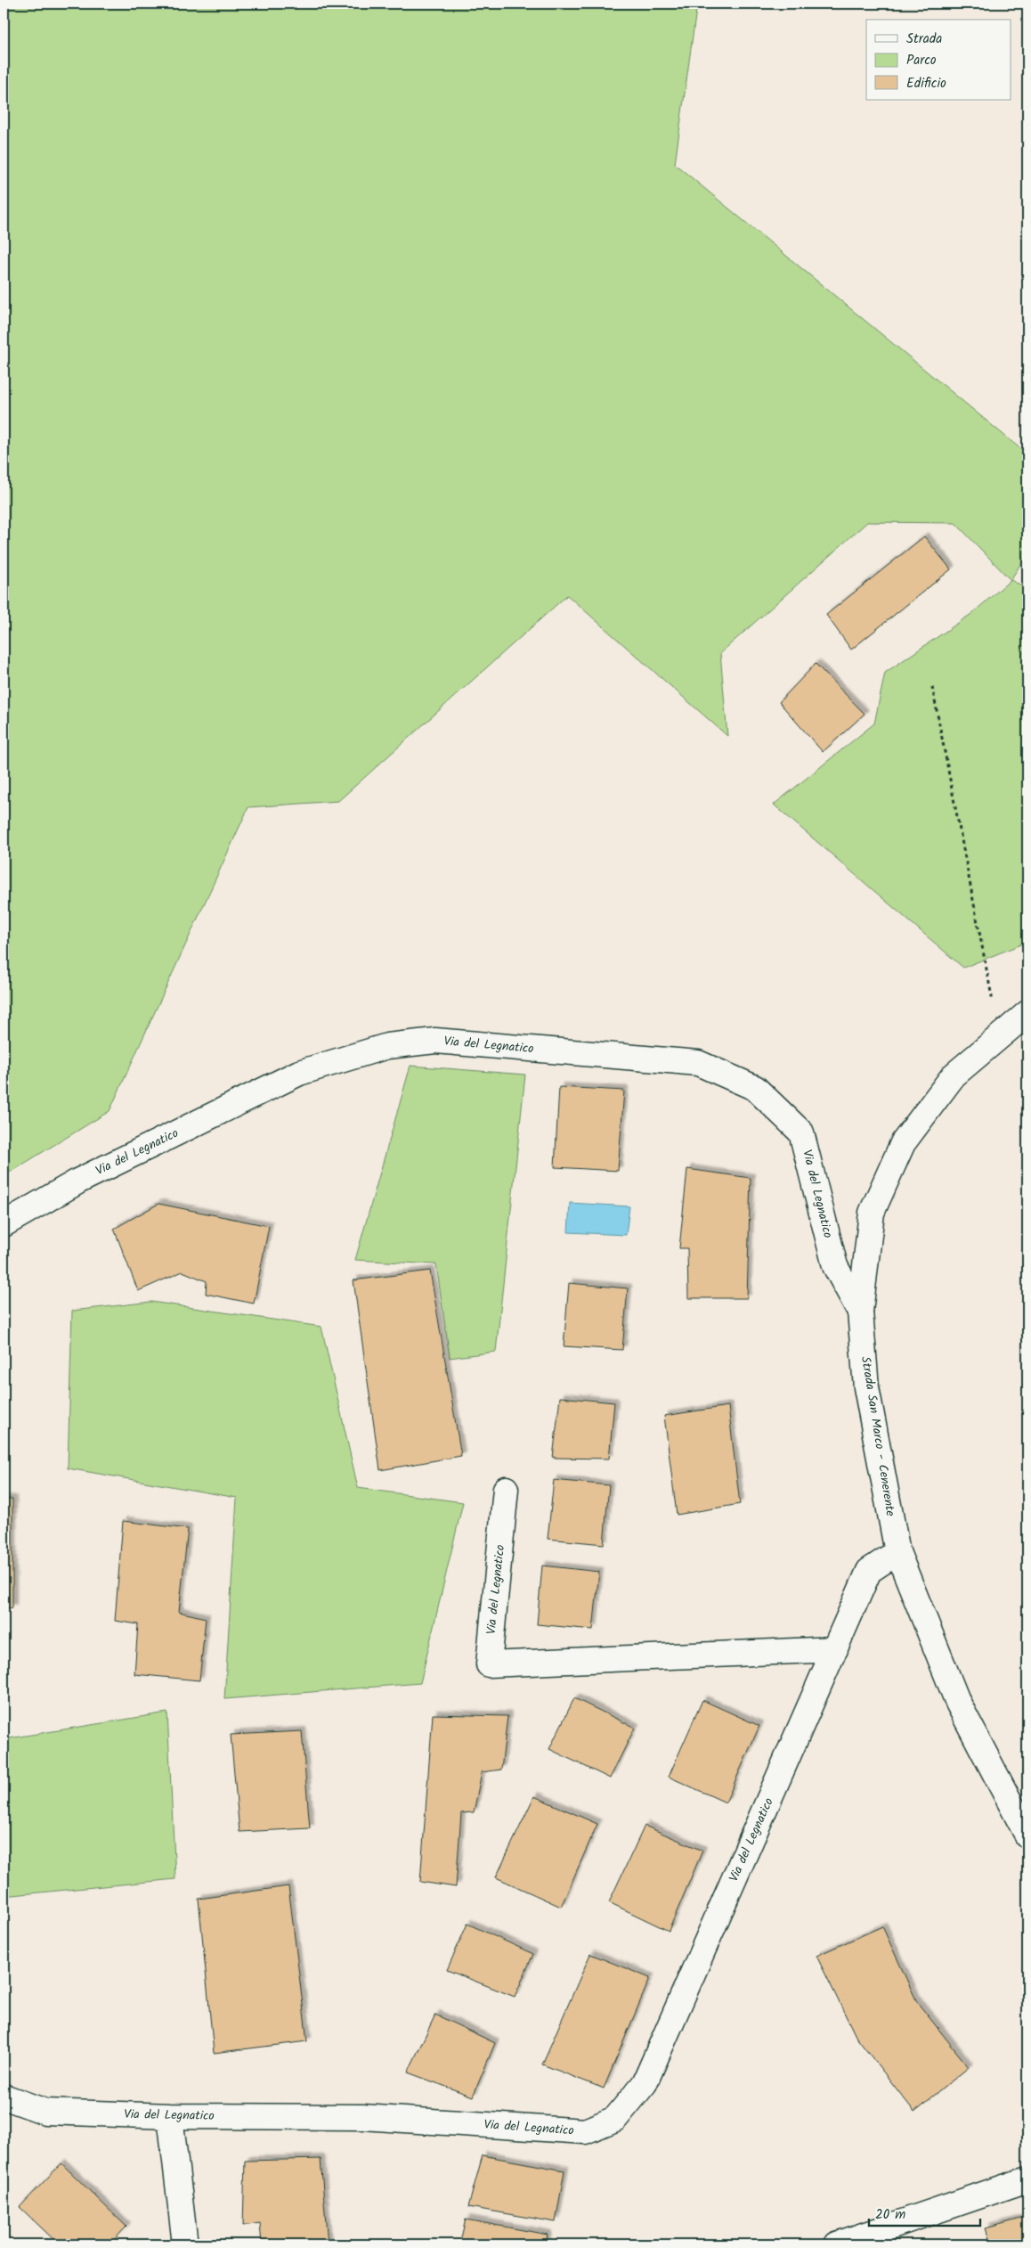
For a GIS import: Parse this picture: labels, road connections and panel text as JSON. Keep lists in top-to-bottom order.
{
  "streets": {
    "street": ["Via del Legnatico", "Strada San Marco - Cenerente"]
  },
  "crossings": [
    ["Via del Legnatico", "Strada San Marco - Cenerente"]
  ],
  "legend": ["Strada", "Parco", "Edificio"],
  "scale_bar": "20 m"
}
